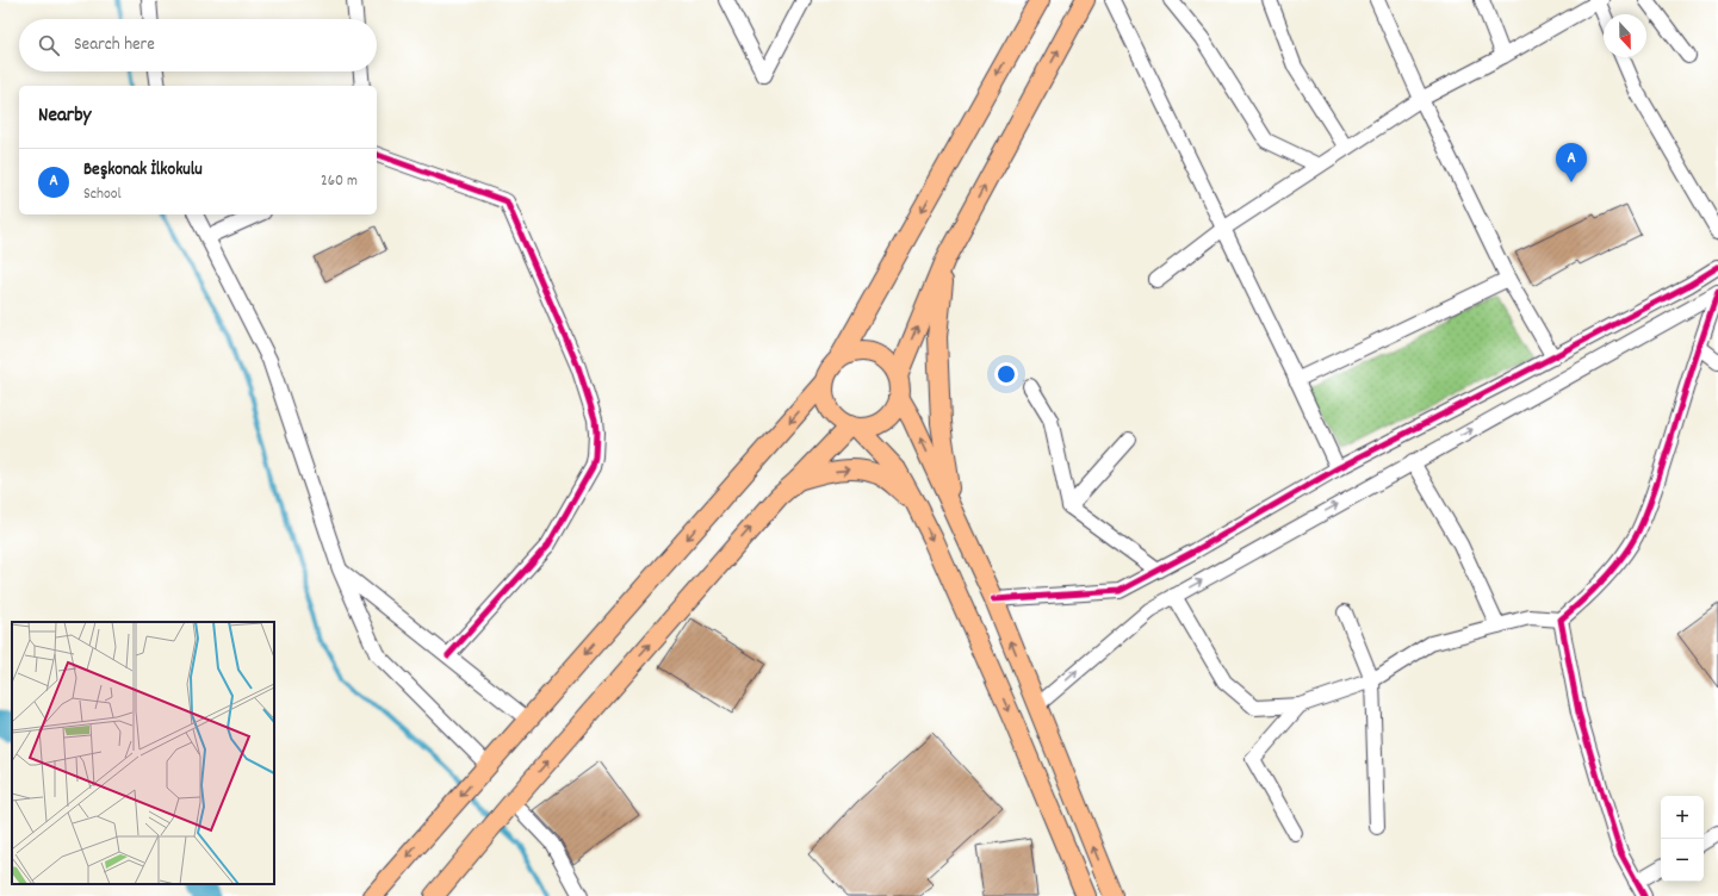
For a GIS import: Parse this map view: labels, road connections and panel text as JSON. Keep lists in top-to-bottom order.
{
  "north": "bottom",
  "page": {
    "search": "Search here",
    "heading": "Nearby",
    "pins": "A",
    "list": [
      {
        "mark": "A",
        "name": "Beşkonak İlkokulu",
        "note": "School",
        "value": "260 m"
      }
    ],
    "map_buttons": ["+", "−"]
  }
}
